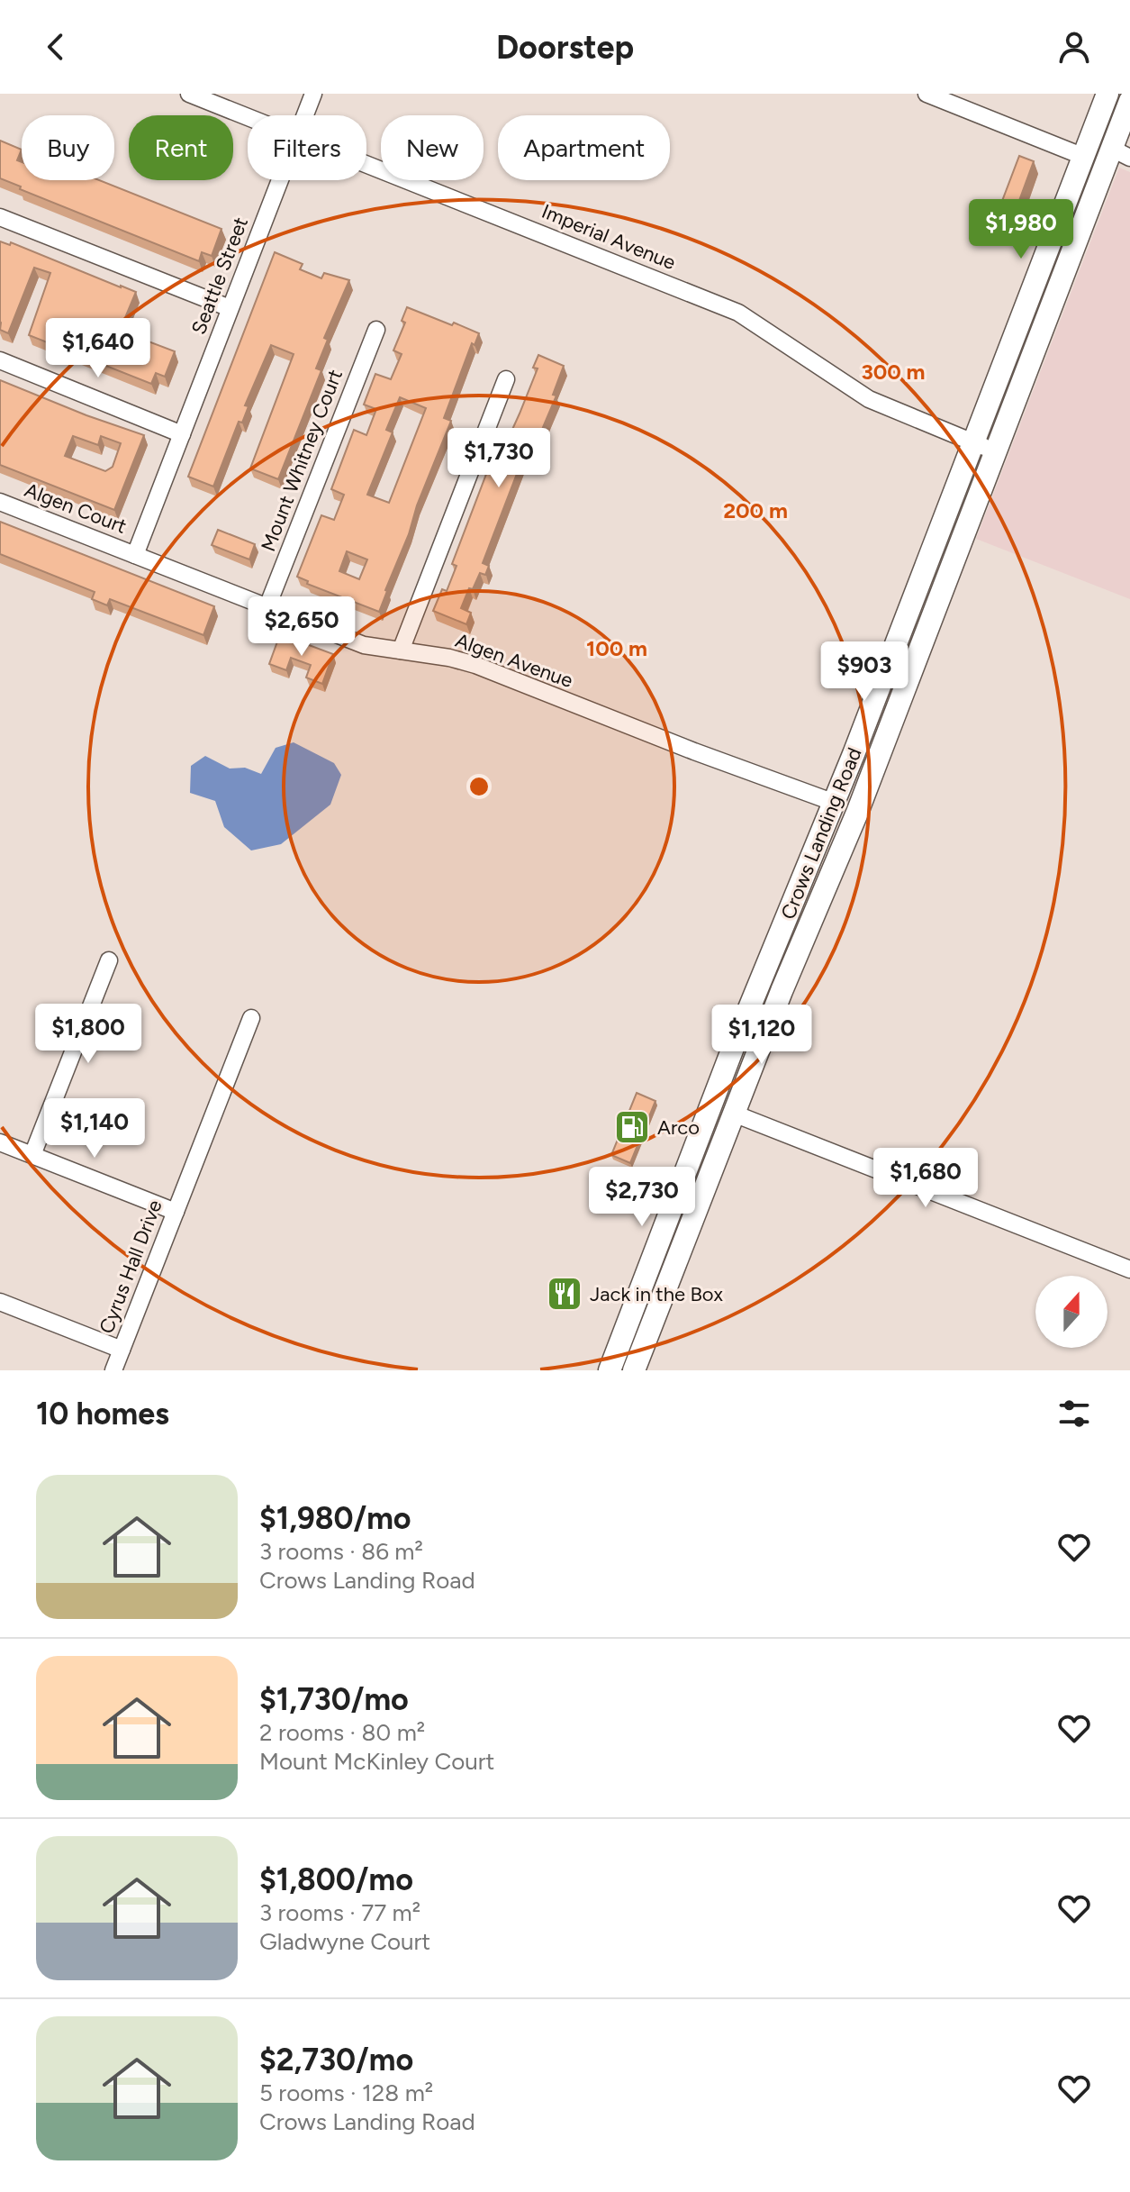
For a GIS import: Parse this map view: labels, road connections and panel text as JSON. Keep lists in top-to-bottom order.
{
  "streets": {
    "main road": ["Crows Landing Road"],
    "street": [
      "Imperial Avenue",
      "Seattle Street",
      "Mount Whitney Court",
      "Algen Court",
      "Algen Avenue",
      "Cyrus Hall Drive"
    ]
  },
  "crossings": [
    ["Imperial Avenue", "Crows Landing Road"],
    ["Seattle Street", "Algen Court"],
    ["Seattle Street", "Algen Avenue"],
    ["Mount Whitney Court", "Algen Avenue"],
    ["Algen Court", "Algen Avenue"],
    ["Algen Avenue", "Crows Landing Road"]
  ],
  "places": {
    "fuel station": ["Arco"],
    "restaurant": ["Jack in the Box"]
  },
  "north": "top",
  "page": {
    "header": "Doorstep",
    "chip": [
      "Buy",
      "Rent",
      "Filters",
      "New",
      "Apartment"
    ],
    "price": [
      "$1,980",
      "$1,640",
      "$1,730",
      "$2,650",
      "$903",
      "$1,800",
      "$1,120",
      "$1,140",
      "$1,680",
      "$2,730"
    ],
    "heading": "10 homes",
    "list": [
      {
        "name": "$1,980/mo",
        "note": "3 rooms · 86 m² · Crows Landing Road"
      },
      {
        "name": "$1,730/mo",
        "note": "2 rooms · 80 m² · Mount McKinley Court"
      },
      {
        "name": "$1,800/mo",
        "note": "3 rooms · 77 m² · Gladwyne Court"
      },
      {
        "name": "$2,730/mo",
        "note": "5 rooms · 128 m² · Crows Landing Road"
      }
    ]
  },
  "rings": ["300 m", "200 m", "100 m"]
}
